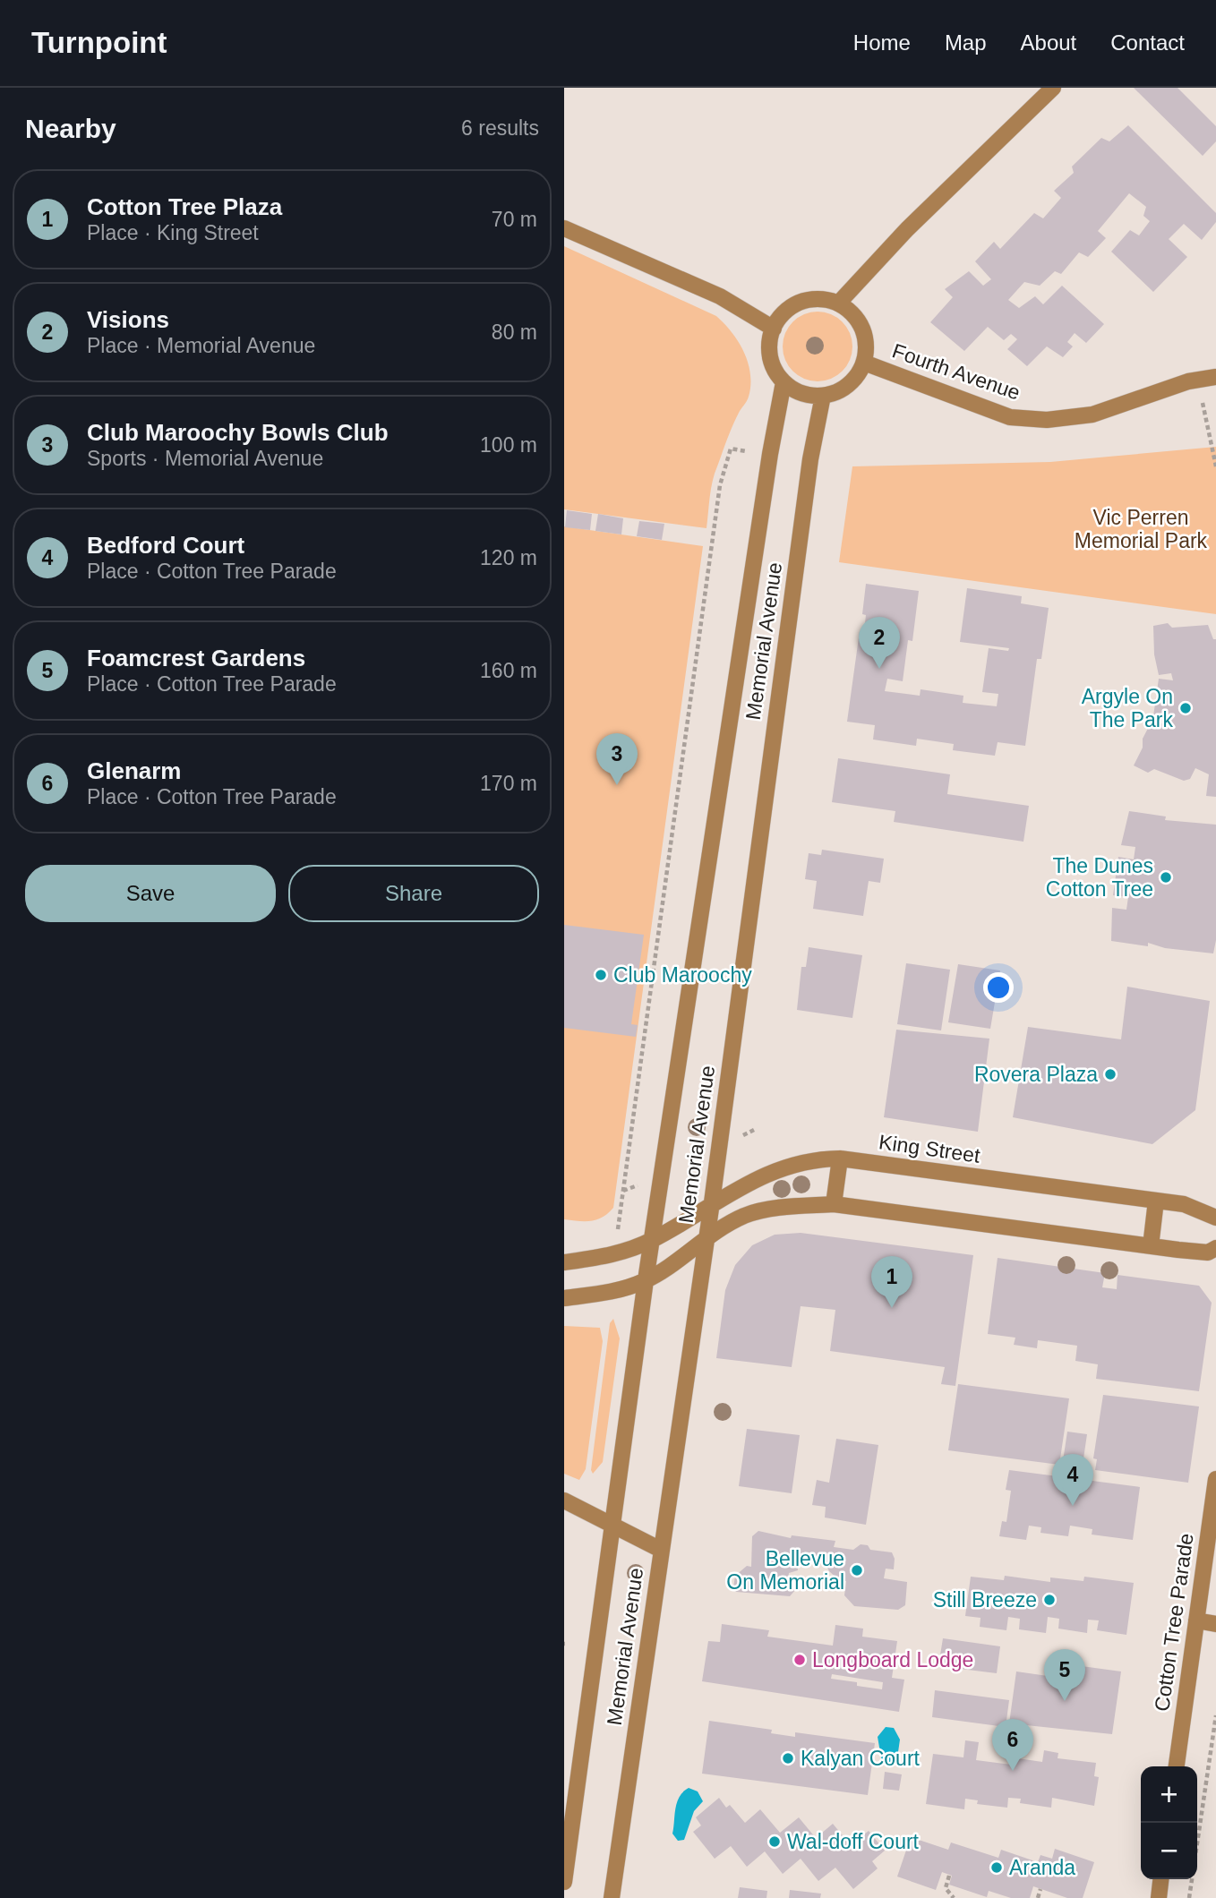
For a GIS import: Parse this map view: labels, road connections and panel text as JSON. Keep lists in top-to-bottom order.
{
  "streets": {
    "street": [
      "Fourth Avenue",
      "Memorial Avenue",
      "King Street",
      "Cotton Tree Parade"
    ]
  },
  "crossings": [
    ["Fourth Avenue", "Memorial Avenue"],
    ["Memorial Avenue", "King Street"]
  ],
  "parks": ["Vic Perren Memorial Park"],
  "places": [
    "Argyle On The Park",
    "The Dunes Cotton Tree",
    "Club Maroochy",
    "Rovera Plaza",
    "Bellevue On Memorial",
    "Still Breeze",
    "Longboard Lodge",
    "Kalyan Court",
    "Wal-doff Court",
    "Aranda"
  ],
  "page": {
    "header": "Turnpoint",
    "nav": [
      "Home",
      "Map",
      "About",
      "Contact"
    ],
    "heading": ["Nearby", "6 results"],
    "list": [
      {
        "mark": "1",
        "name": "Cotton Tree Plaza",
        "note": "Place · King Street",
        "value": "70 m"
      },
      {
        "mark": "2",
        "name": "Visions",
        "note": "Place · Memorial Avenue",
        "value": "80 m"
      },
      {
        "mark": "3",
        "name": "Club Maroochy Bowls Club",
        "note": "Sports · Memorial Avenue",
        "value": "100 m"
      },
      {
        "mark": "4",
        "name": "Bedford Court",
        "note": "Place · Cotton Tree Parade",
        "value": "120 m"
      },
      {
        "mark": "5",
        "name": "Foamcrest Gardens",
        "note": "Place · Cotton Tree Parade",
        "value": "160 m"
      },
      {
        "mark": "6",
        "name": "Glenarm",
        "note": "Place · Cotton Tree Parade",
        "value": "170 m"
      }
    ],
    "pins": [
      "2",
      "3",
      "1",
      "4",
      "5",
      "6"
    ],
    "buttons": ["Save", "Share"],
    "map_buttons": ["+", "−"]
  }
}
